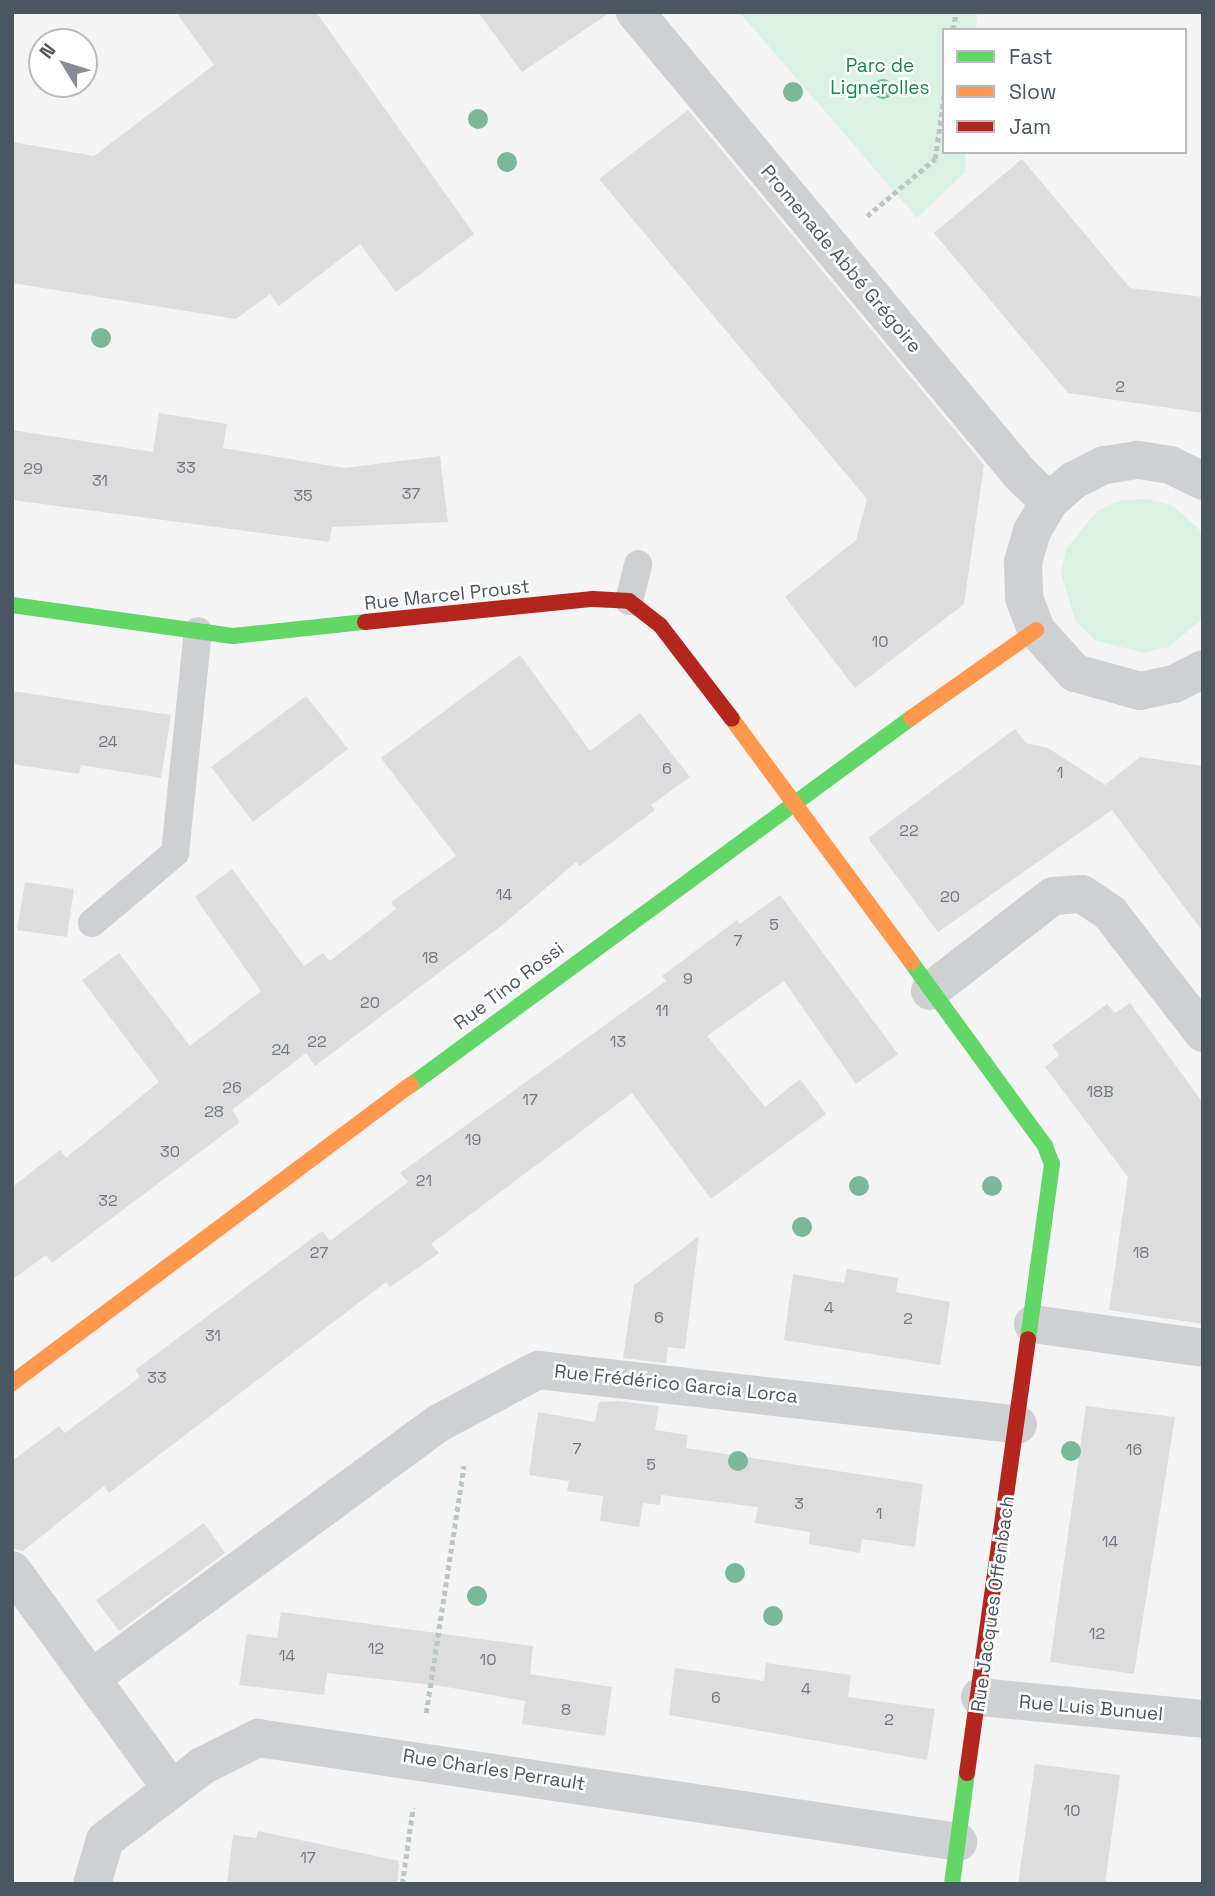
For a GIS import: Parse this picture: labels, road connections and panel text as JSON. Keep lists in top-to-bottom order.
{
  "streets": {
    "street": [
      "Promenade Abbé Grégoire",
      "Rue Marcel Proust",
      "Rue Tino Rossi",
      "Rue Frédérico Garcia Lorca",
      "Rue Jacques Offenbach",
      "Rue Luis Bunuel",
      "Rue Charles Perrault"
    ]
  },
  "crossings": [
    ["Rue Tino Rossi", "Rue Jacques Offenbach"],
    ["Rue Frédérico Garcia Lorca", "Rue Jacques Offenbach"],
    ["Rue Jacques Offenbach", "Rue Luis Bunuel"],
    ["Rue Jacques Offenbach", "Rue Charles Perrault"]
  ],
  "parks": ["Parc de Lignerolles"],
  "house_numbers": [
    "2",
    "33",
    "29",
    "31",
    "37",
    "35",
    "10",
    "24",
    "6",
    "1",
    "22",
    "14",
    "20",
    "5",
    "7",
    "18",
    "9",
    "20",
    "11",
    "22",
    "13",
    "24",
    "26",
    "18B",
    "17",
    "28",
    "19",
    "30",
    "21",
    "32",
    "27",
    "18",
    "4",
    "6",
    "2",
    "31",
    "33",
    "7",
    "16",
    "5",
    "3",
    "1",
    "14",
    "12",
    "12",
    "14",
    "10",
    "4",
    "6",
    "8",
    "2",
    "10",
    "17"
  ],
  "legend": ["Fast", "Slow", "Jam"],
  "north": "top left"
}
